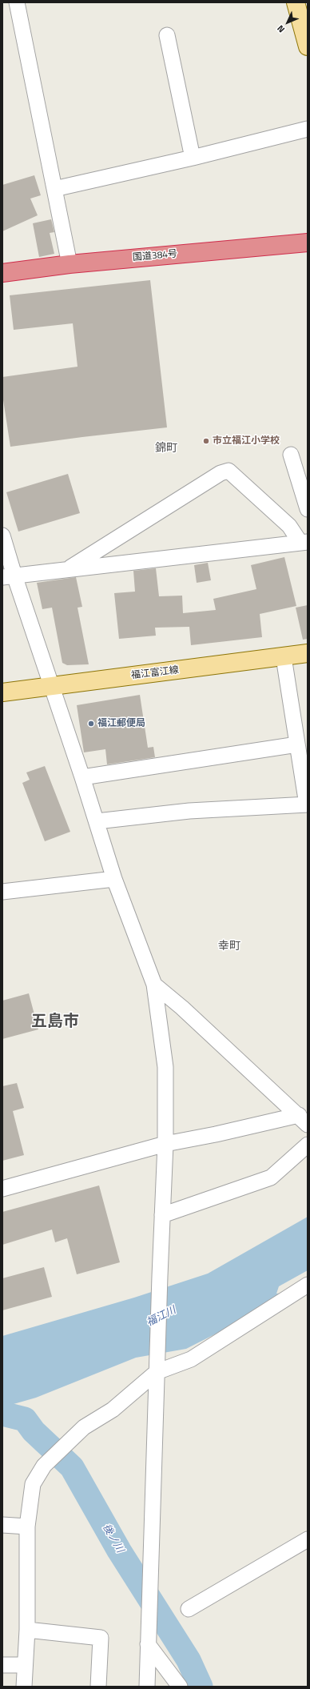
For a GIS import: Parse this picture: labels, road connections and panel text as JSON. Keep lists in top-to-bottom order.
{
  "streets": {
    "highway": ["国道384号"],
    "main road": ["福江富江線"]
  },
  "districts": ["錦町", "幸町", "五島市"],
  "water": ["福江川", "後ノ川"],
  "places": ["市立福江小学校", "福江郵便局"],
  "north": "bottom left"
}
